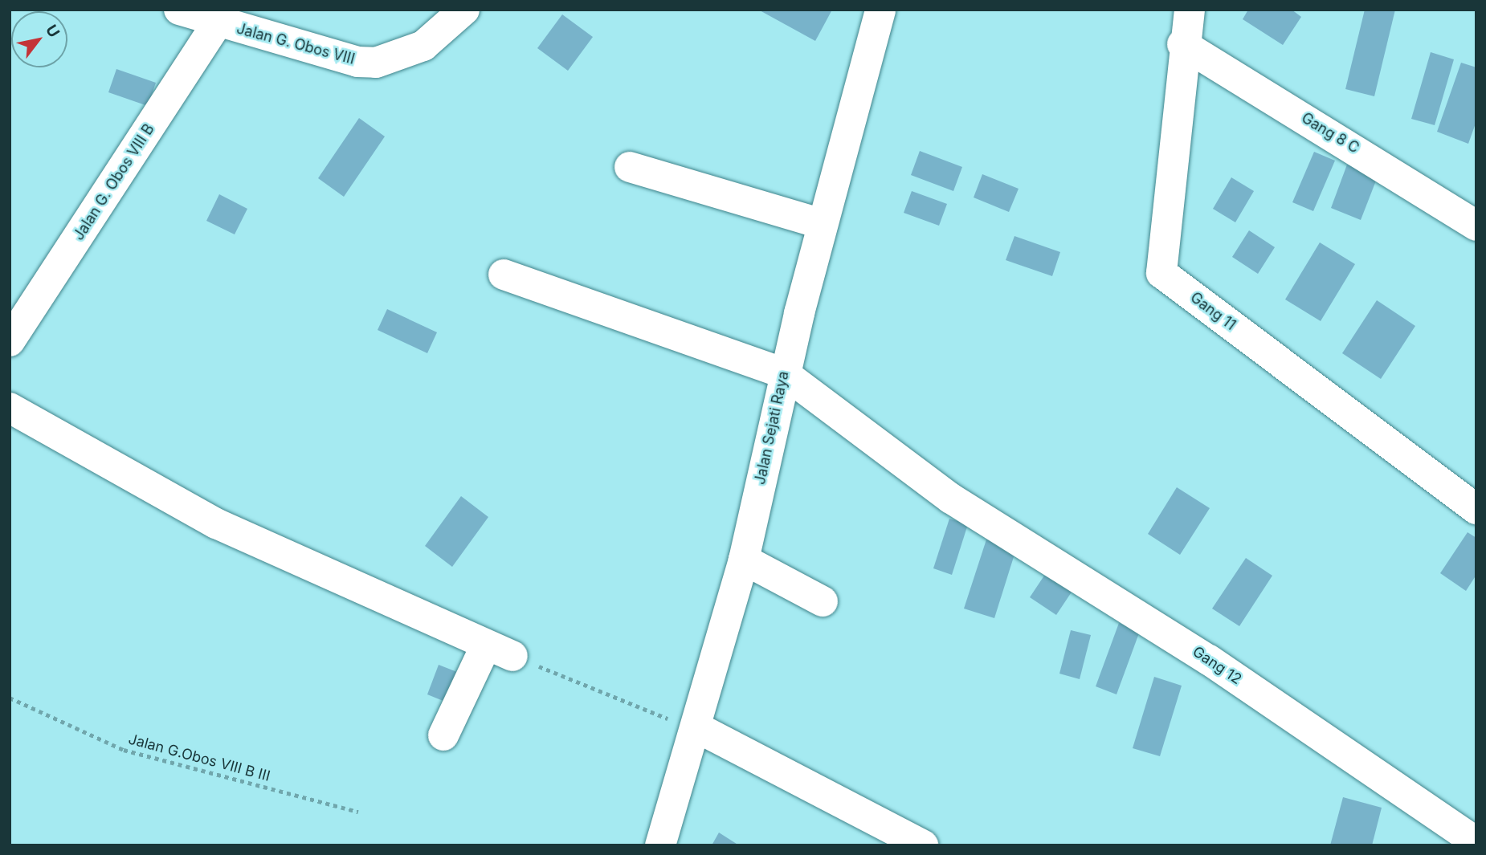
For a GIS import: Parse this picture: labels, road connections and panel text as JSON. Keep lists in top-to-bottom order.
{
  "streets": {
    "street": [
      "Jalan G. Obos VIII",
      "Gang 8 C",
      "Jalan G. Obos VIII B",
      "Gang 11",
      "Jalan Sejati Raya",
      "Gang 12"
    ],
    "path": ["Jalan G.Obos VIII B III"]
  },
  "crossings": [
    ["Jalan G. Obos VIII", "Jalan G. Obos VIII B"],
    ["Gang 8 C", "Gang 11"],
    ["Jalan Sejati Raya", "Gang 12"]
  ],
  "north": "top right"
}
